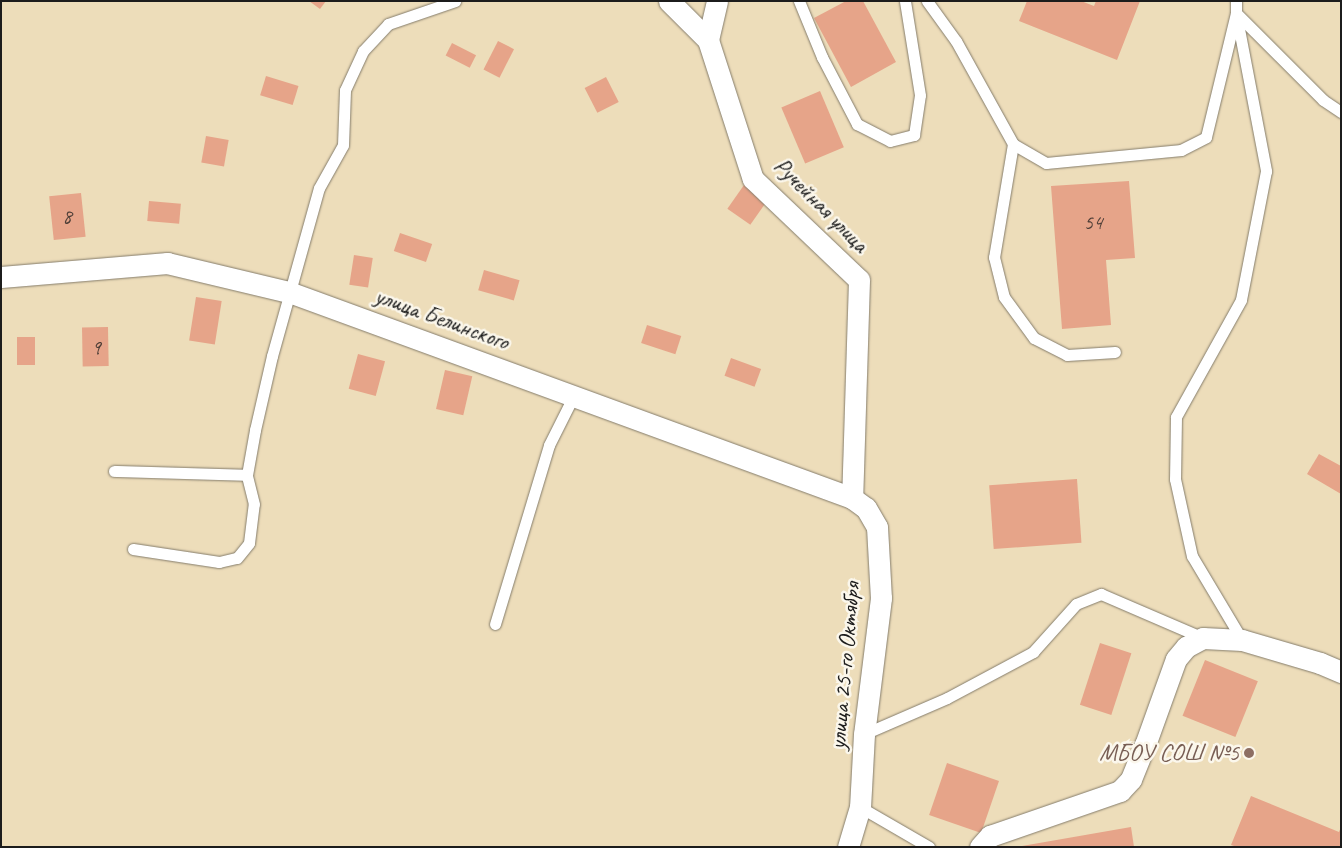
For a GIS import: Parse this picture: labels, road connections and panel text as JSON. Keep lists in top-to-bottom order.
{
  "streets": {
    "street": ["Ручейная улица", "улица Белинского", "улица 25-го Октября"]
  },
  "crossings": [
    ["Ручейная улица", "улица Белинского"],
    ["Ручейная улица", "улица 25-го Октября"],
    ["улица Белинского", "улица 25-го Октября"]
  ],
  "places": ["МБОУ СОШ №5"],
  "house_numbers": ["8", "54", "9"]
}
